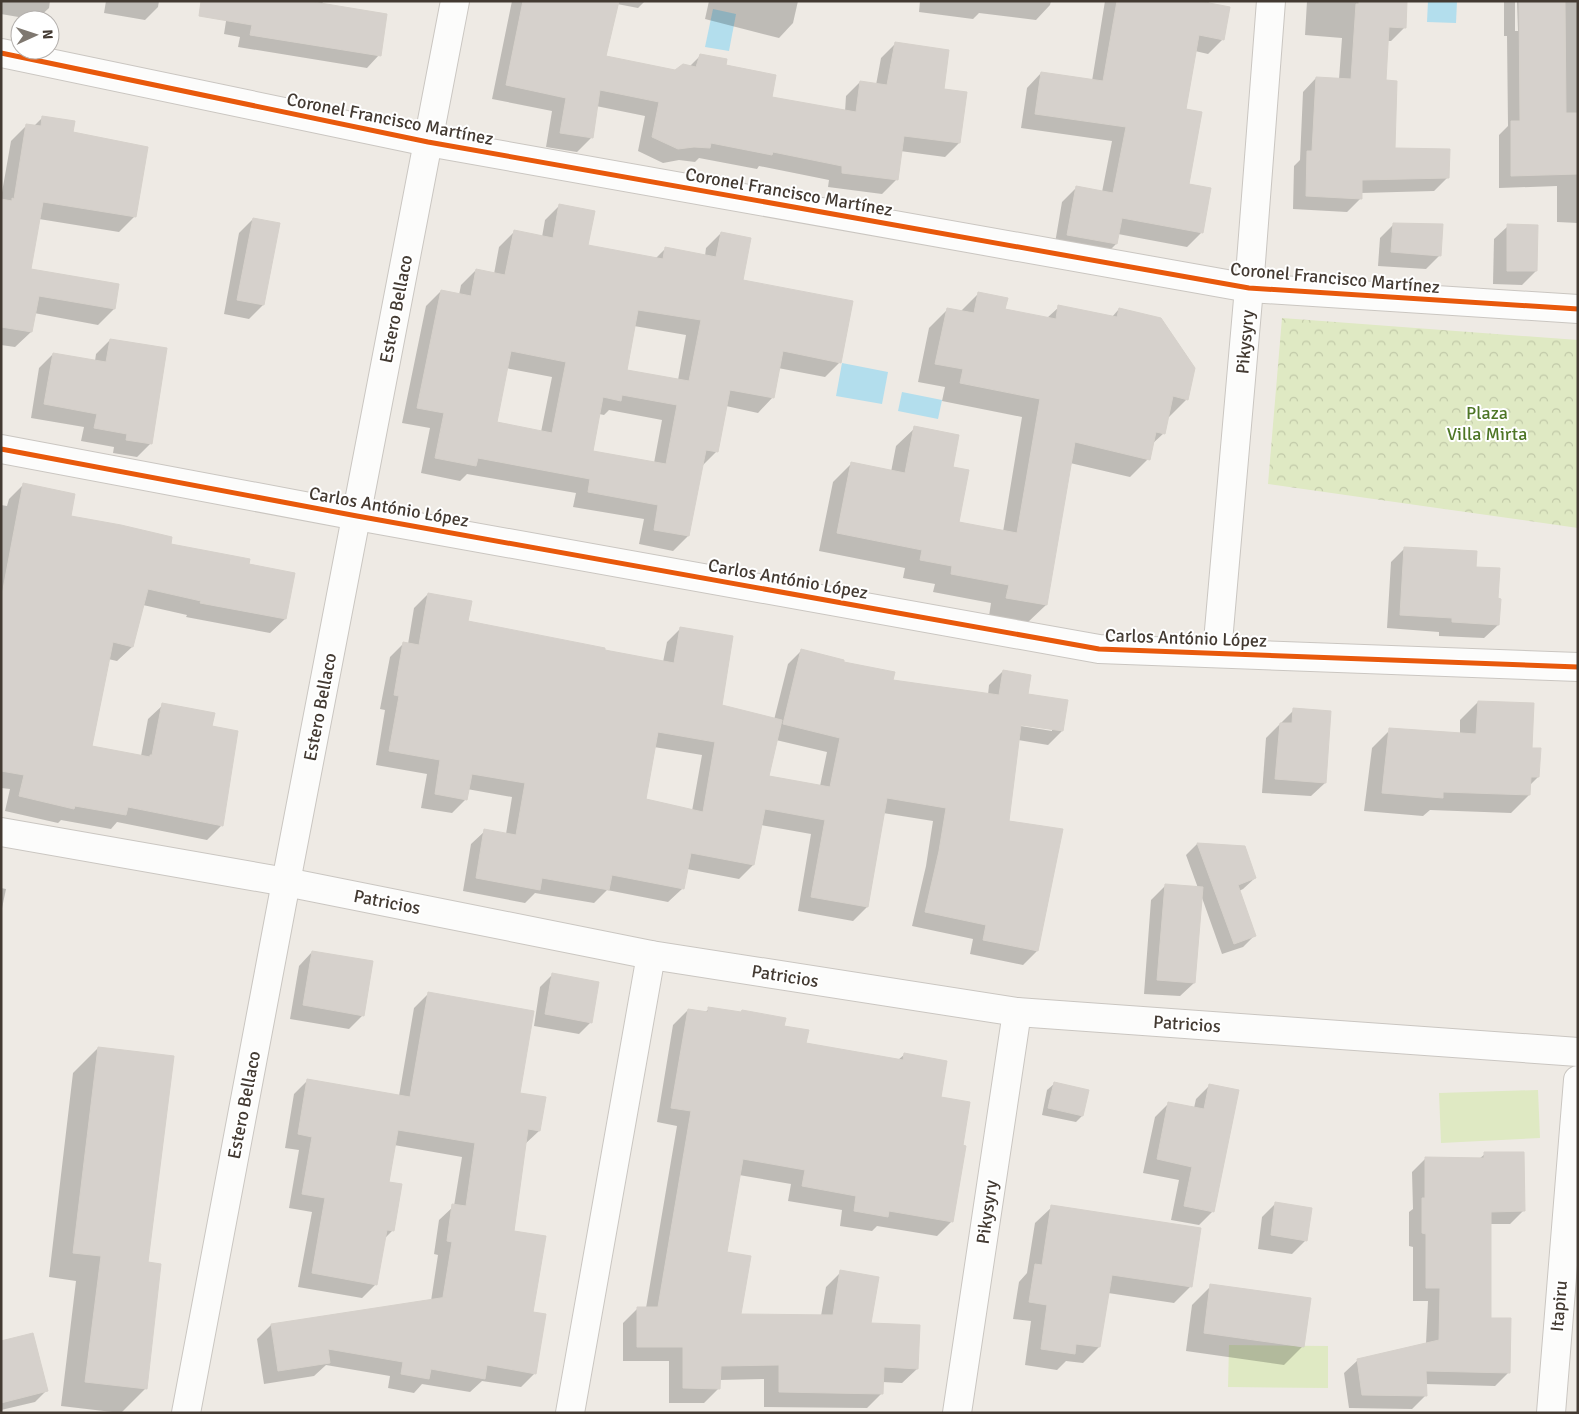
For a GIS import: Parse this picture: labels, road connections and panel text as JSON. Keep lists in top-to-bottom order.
{
  "streets": {
    "street": [
      "Coronel Francisco Martínez",
      "Estero Bellaco",
      "Pikysyry",
      "Carlos António López",
      "Patricios",
      "Itapiru"
    ]
  },
  "crossings": [
    ["Coronel Francisco Martínez", "Estero Bellaco"],
    ["Coronel Francisco Martínez", "Pikysyry"],
    ["Estero Bellaco", "Carlos António López"],
    ["Estero Bellaco", "Patricios"],
    ["Pikysyry", "Carlos António López"],
    ["Pikysyry", "Patricios"]
  ],
  "parks": ["Plaza Villa Mirta"],
  "north": "right"
}
